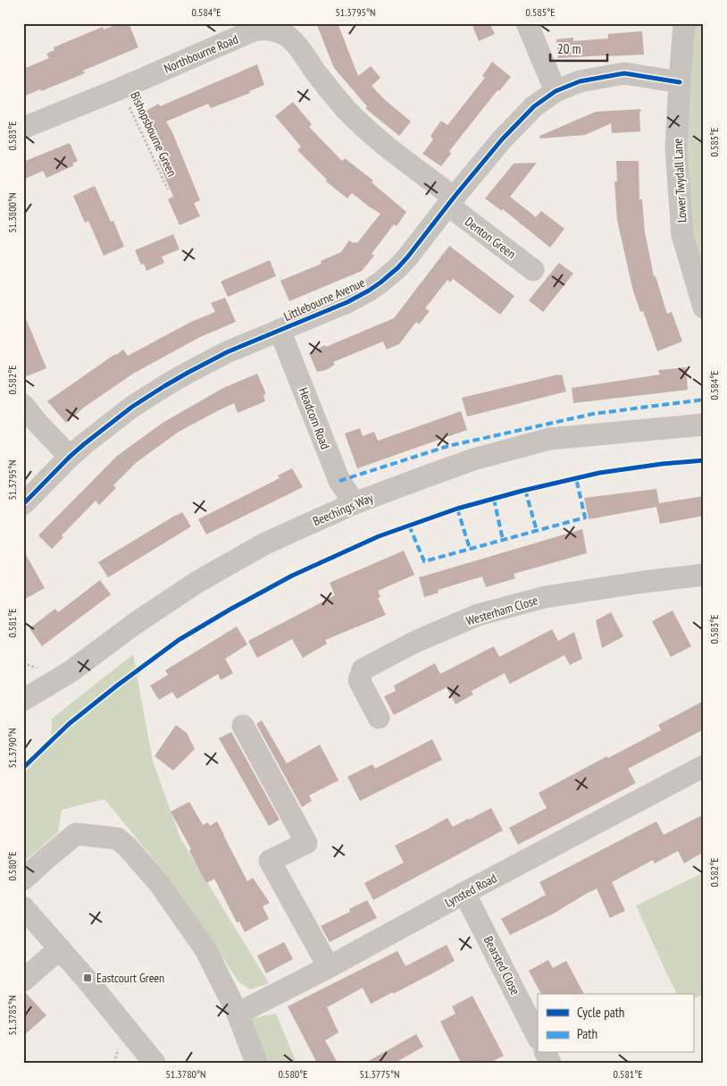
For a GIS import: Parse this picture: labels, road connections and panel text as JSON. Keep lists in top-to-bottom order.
{
  "streets": {
    "street": [
      "Northbourne Road",
      "Lower Twydall Lane",
      "Denton Green",
      "Littlebourne Avenue",
      "Headcorn Road",
      "Beechings Way",
      "Westerham Close",
      "Lynsted Road",
      "Bearsted Close"
    ],
    "path": ["Bishopsbourne Green"]
  },
  "crossings": [
    ["Northbourne Road", "Bishopsbourne Green"],
    ["Northbourne Road", "Denton Green"],
    ["Northbourne Road", "Littlebourne Avenue"],
    ["Lower Twydall Lane", "Littlebourne Avenue"],
    ["Denton Green", "Littlebourne Avenue"],
    ["Littlebourne Avenue", "Headcorn Road"],
    ["Headcorn Road", "Beechings Way"],
    ["Lynsted Road", "Bearsted Close"]
  ],
  "places": {
    "transit": ["Eastcourt Green"]
  },
  "legend": ["Cycle path", "Path"],
  "scale_bar": "20 m",
  "coordinates": [
    "0.584°E",
    "51.3795°N",
    "0.585°E",
    "0.583°E",
    "51.3800°N",
    "0.582°E",
    "0.581°E",
    "51.3790°N",
    "0.580°E",
    "51.3785°N",
    "51.3780°N",
    "51.3775°N"
  ]
}
